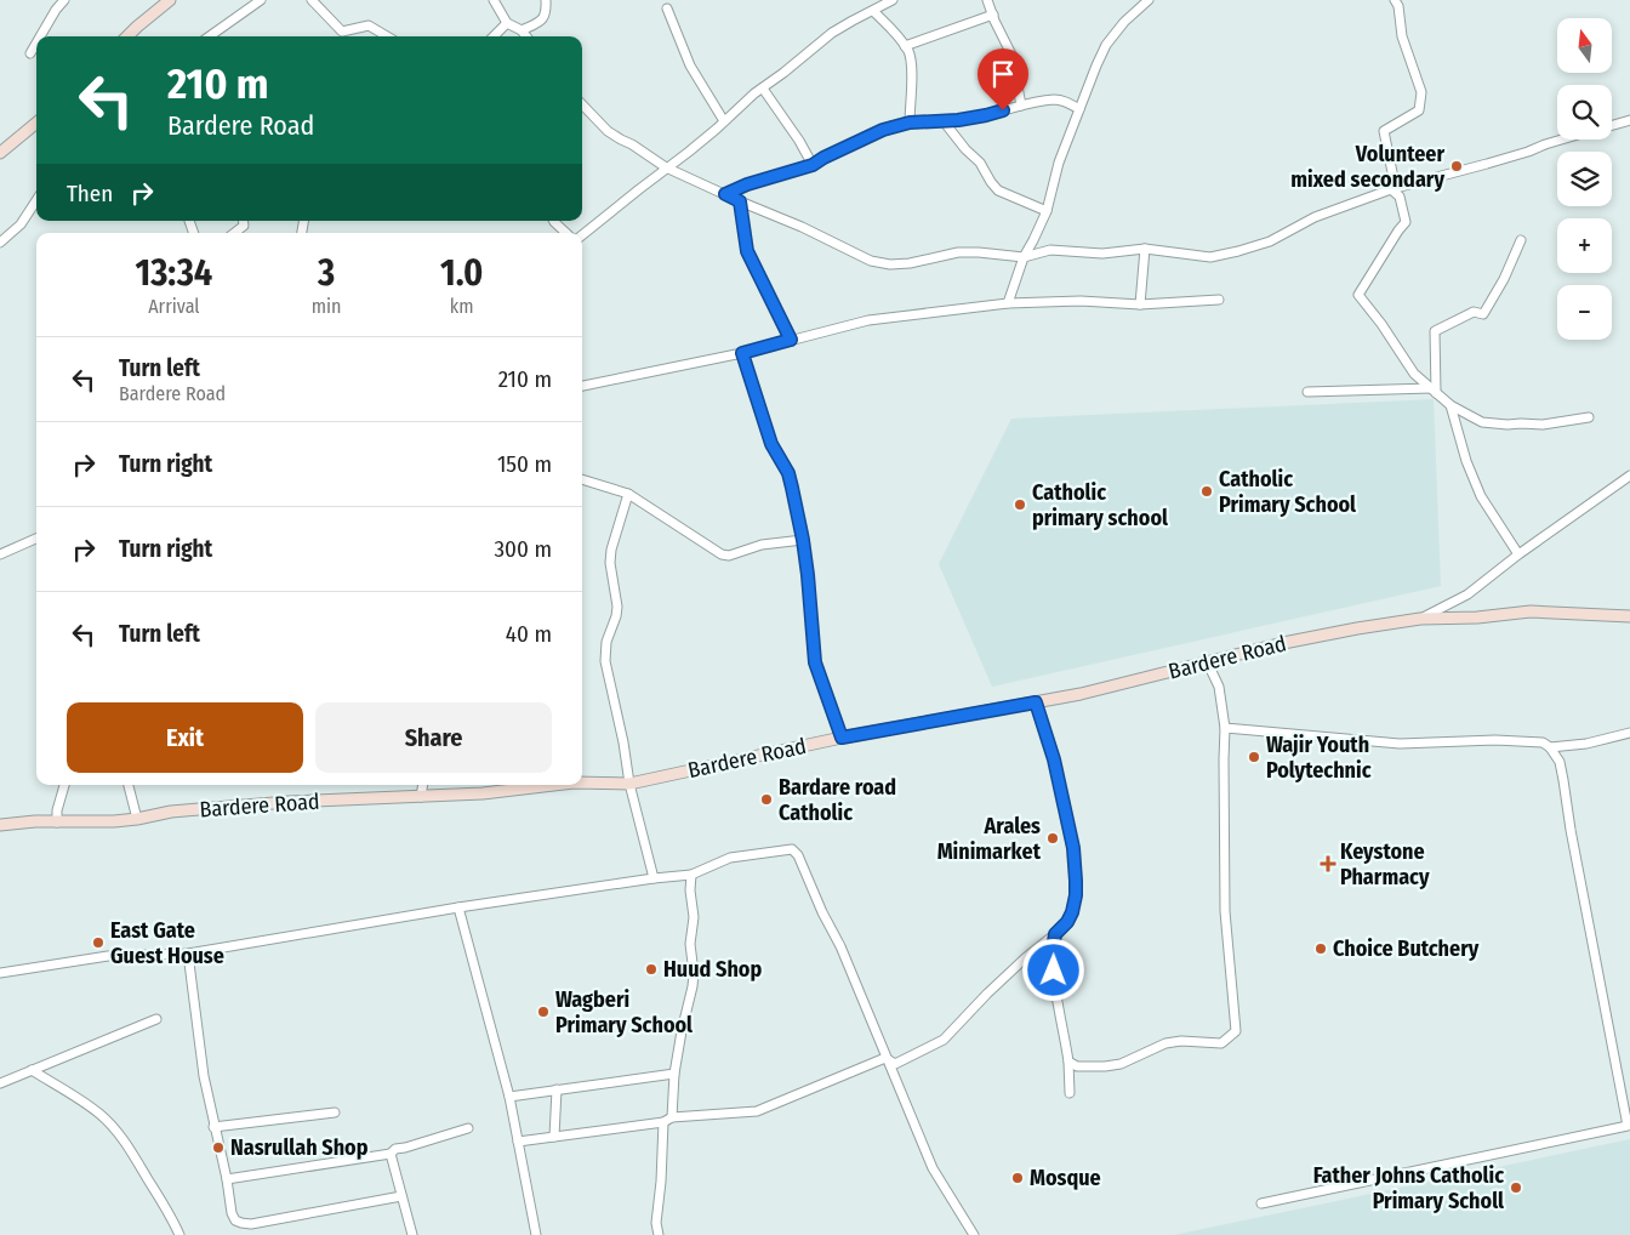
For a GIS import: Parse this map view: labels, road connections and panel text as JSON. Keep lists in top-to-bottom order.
{
  "streets": {
    "street": ["Bardere Road"]
  },
  "places": {
    "other": [
      "Volunteer mixed secondary",
      "Catholic Primary School",
      "Catholic primary school",
      "Wajir Youth Polytechnic",
      "Bardare road Catholic",
      "Arales Minimarket",
      "East Gate Guest House",
      "Choice Butchery",
      "Huud Shop",
      "Wagberi Primary School",
      "Nasrullah Shop",
      "Mosque",
      "Father Johns Catholic Primary Scholl"
    ],
    "health": ["Keystone Pharmacy"]
  },
  "north": "top",
  "page": {
    "map_buttons": ["+", "−"],
    "turn": ["210 m", "Bardere Road"],
    "then": "Then",
    "eta": [
      "13:34",
      "Arrival",
      "3",
      "min",
      "1.0",
      "km"
    ],
    "list": [
      {
        "name": "Turn left",
        "note": "Bardere Road",
        "value": "210 m"
      },
      {
        "name": "Turn right",
        "value": "150 m"
      },
      {
        "name": "Turn right",
        "value": "300 m"
      },
      {
        "name": "Turn left",
        "value": "40 m"
      }
    ],
    "buttons": ["Exit", "Share"]
  }
}
